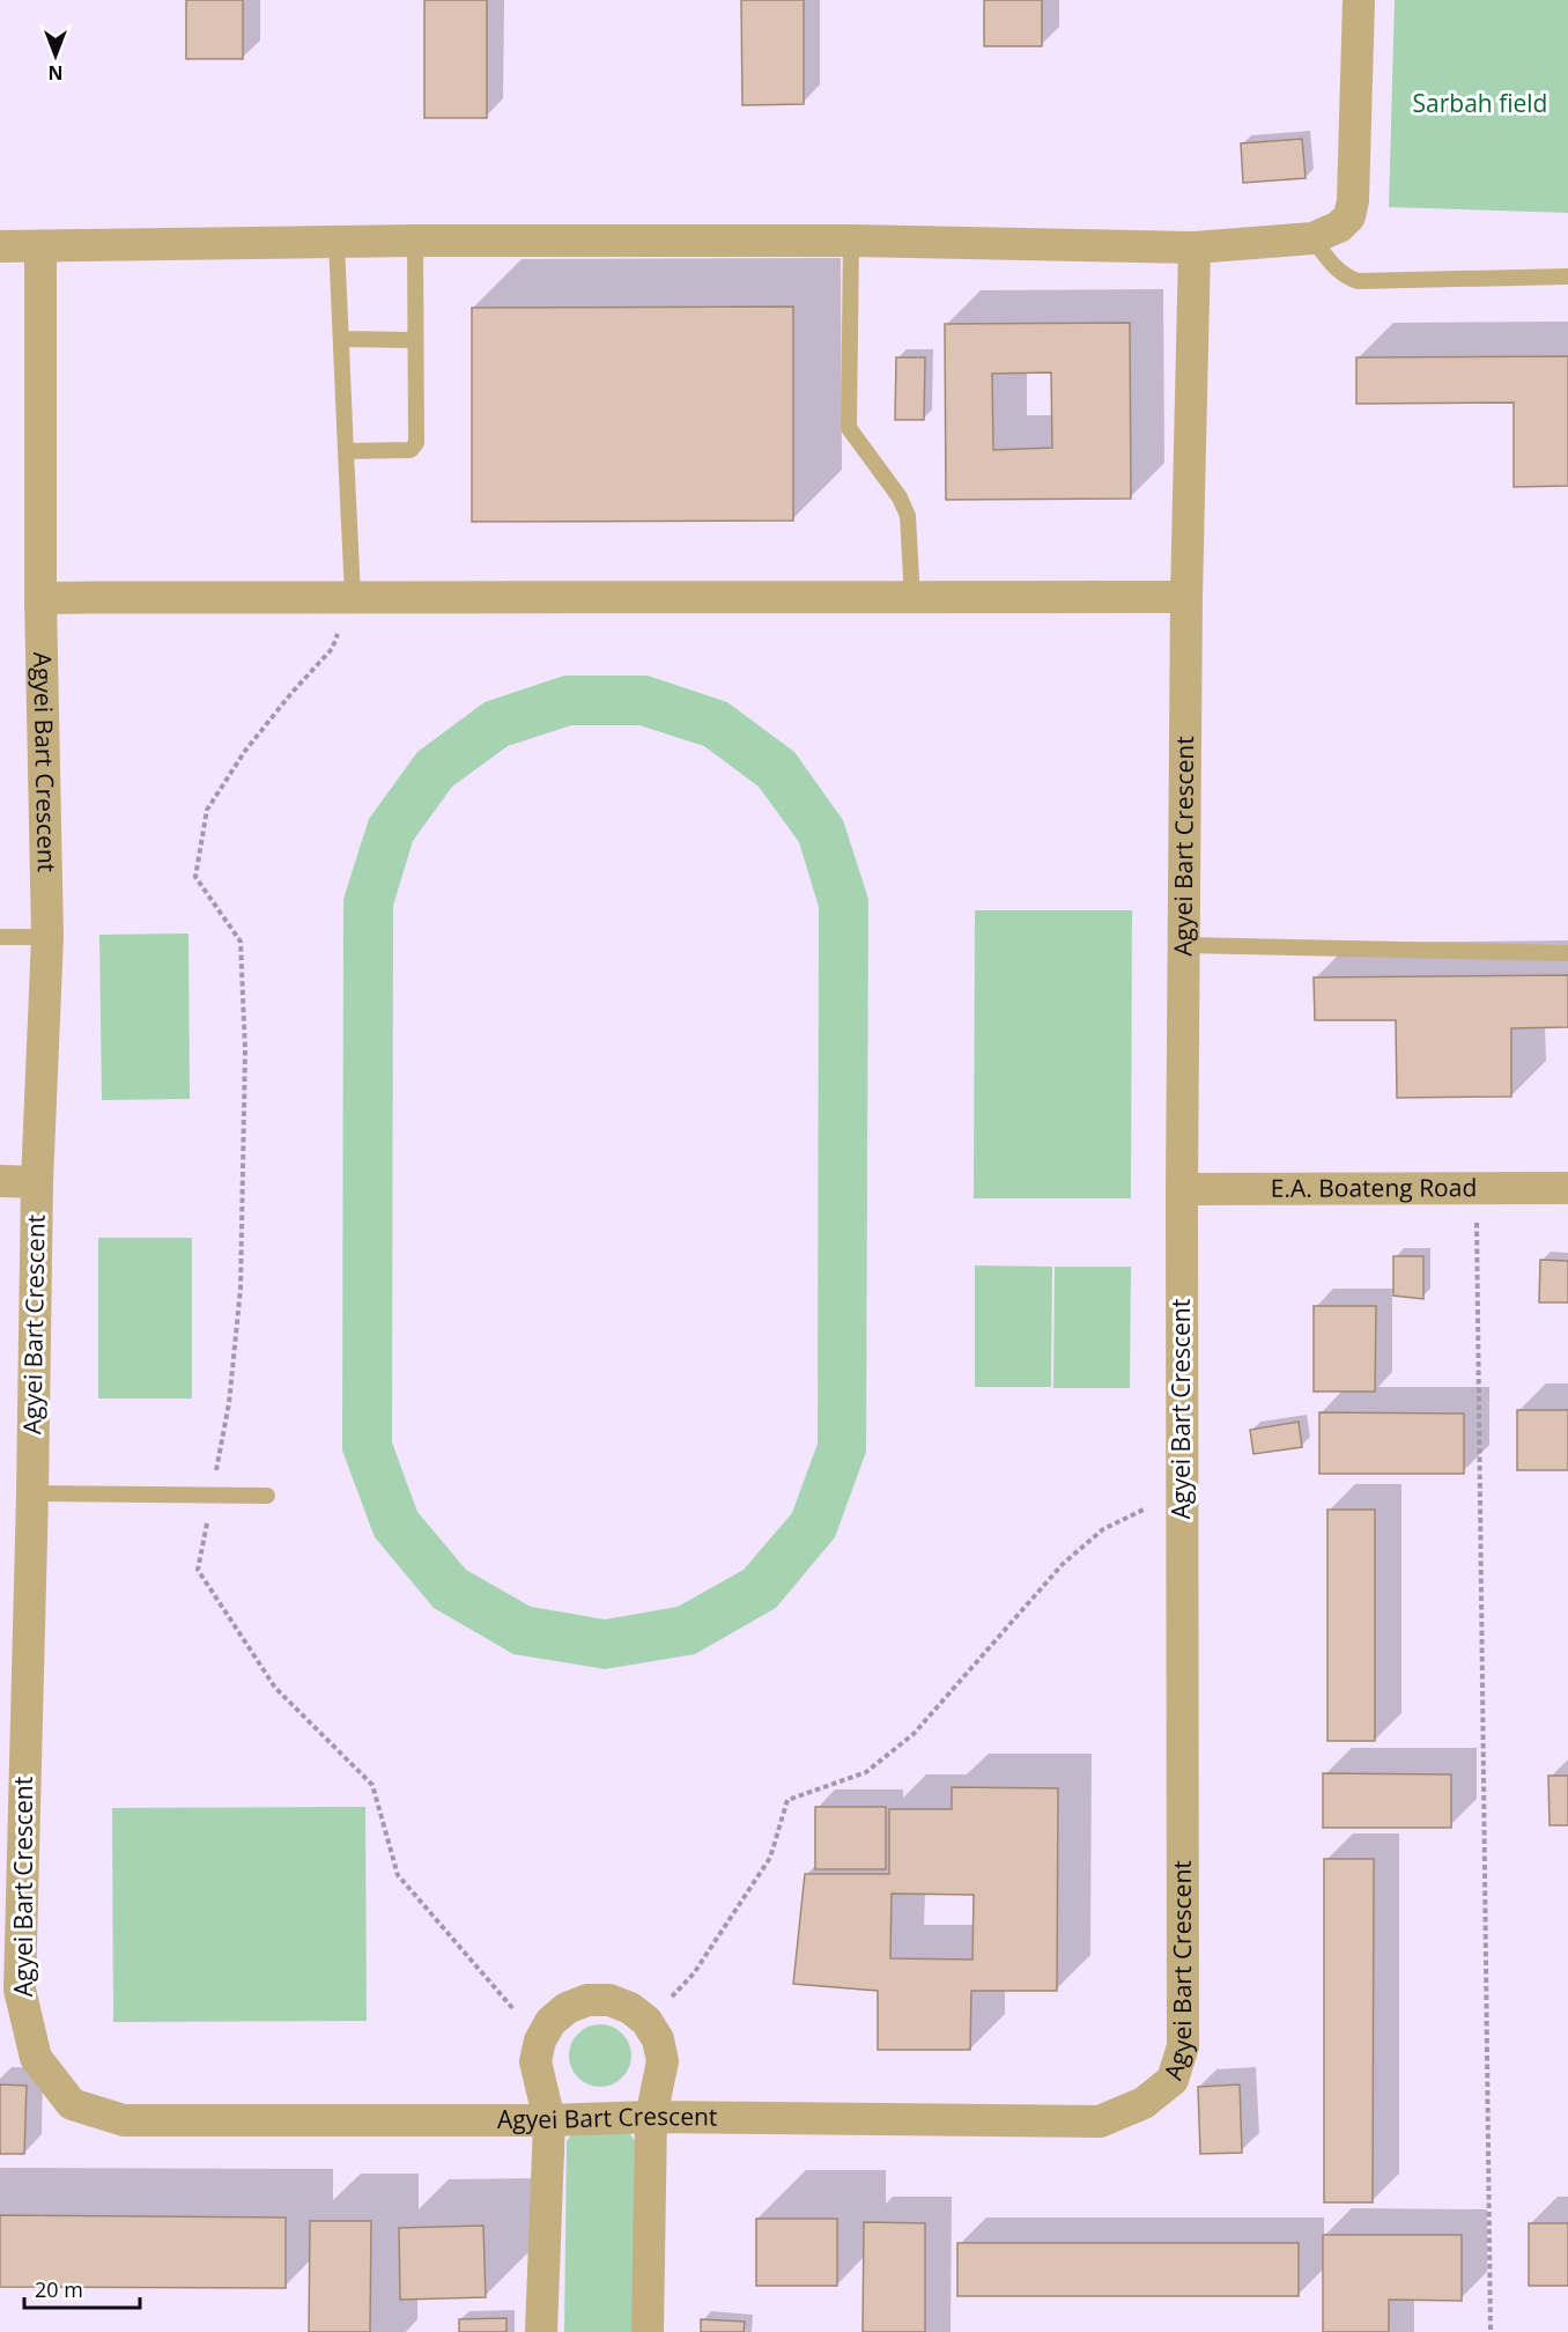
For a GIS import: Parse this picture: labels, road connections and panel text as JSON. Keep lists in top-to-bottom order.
{
  "streets": {
    "street": ["Agyei Bart Crescent", "E.A. Boateng Road"]
  },
  "crossings": [
    ["Agyei Bart Crescent", "E.A. Boateng Road"]
  ],
  "parks": ["Sarbah field"],
  "scale_bar": "20 m",
  "north": "bottom"
}
